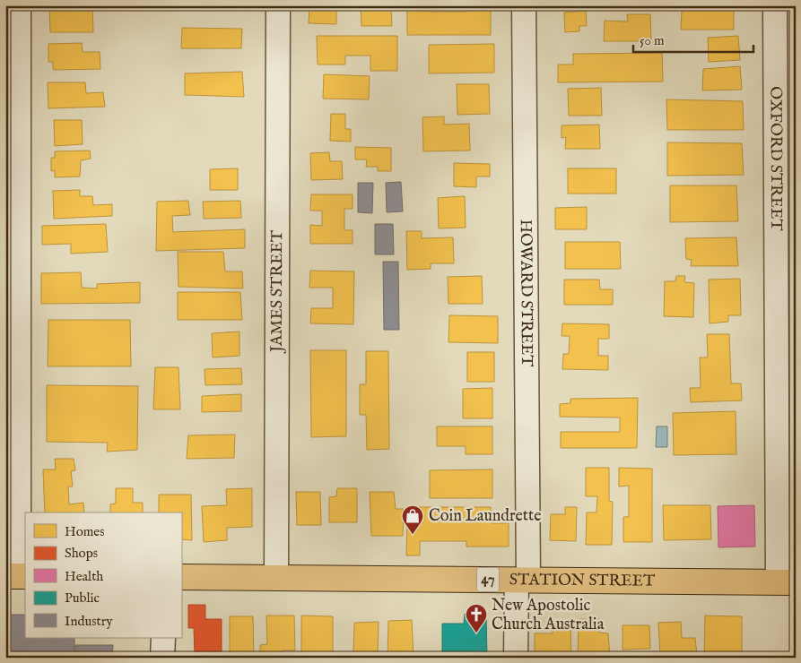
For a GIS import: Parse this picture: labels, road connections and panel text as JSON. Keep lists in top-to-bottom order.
{
  "streets": {
    "main road": ["47", "STATION STREET"],
    "street": ["OXFORD STREET", "JAMES STREET", "HOWARD STREET"]
  },
  "crossings": [
    ["OXFORD STREET", "STATION STREET"],
    ["JAMES STREET", "STATION STREET"],
    ["HOWARD STREET", "STATION STREET"]
  ],
  "places": {
    "shop": ["Coin Laundrette"],
    "church": ["New Apostolic Church Australia"]
  },
  "legend": [
    "Homes",
    "Shops",
    "Health",
    "Public",
    "Industry"
  ],
  "scale_bar": "50 m"
}
